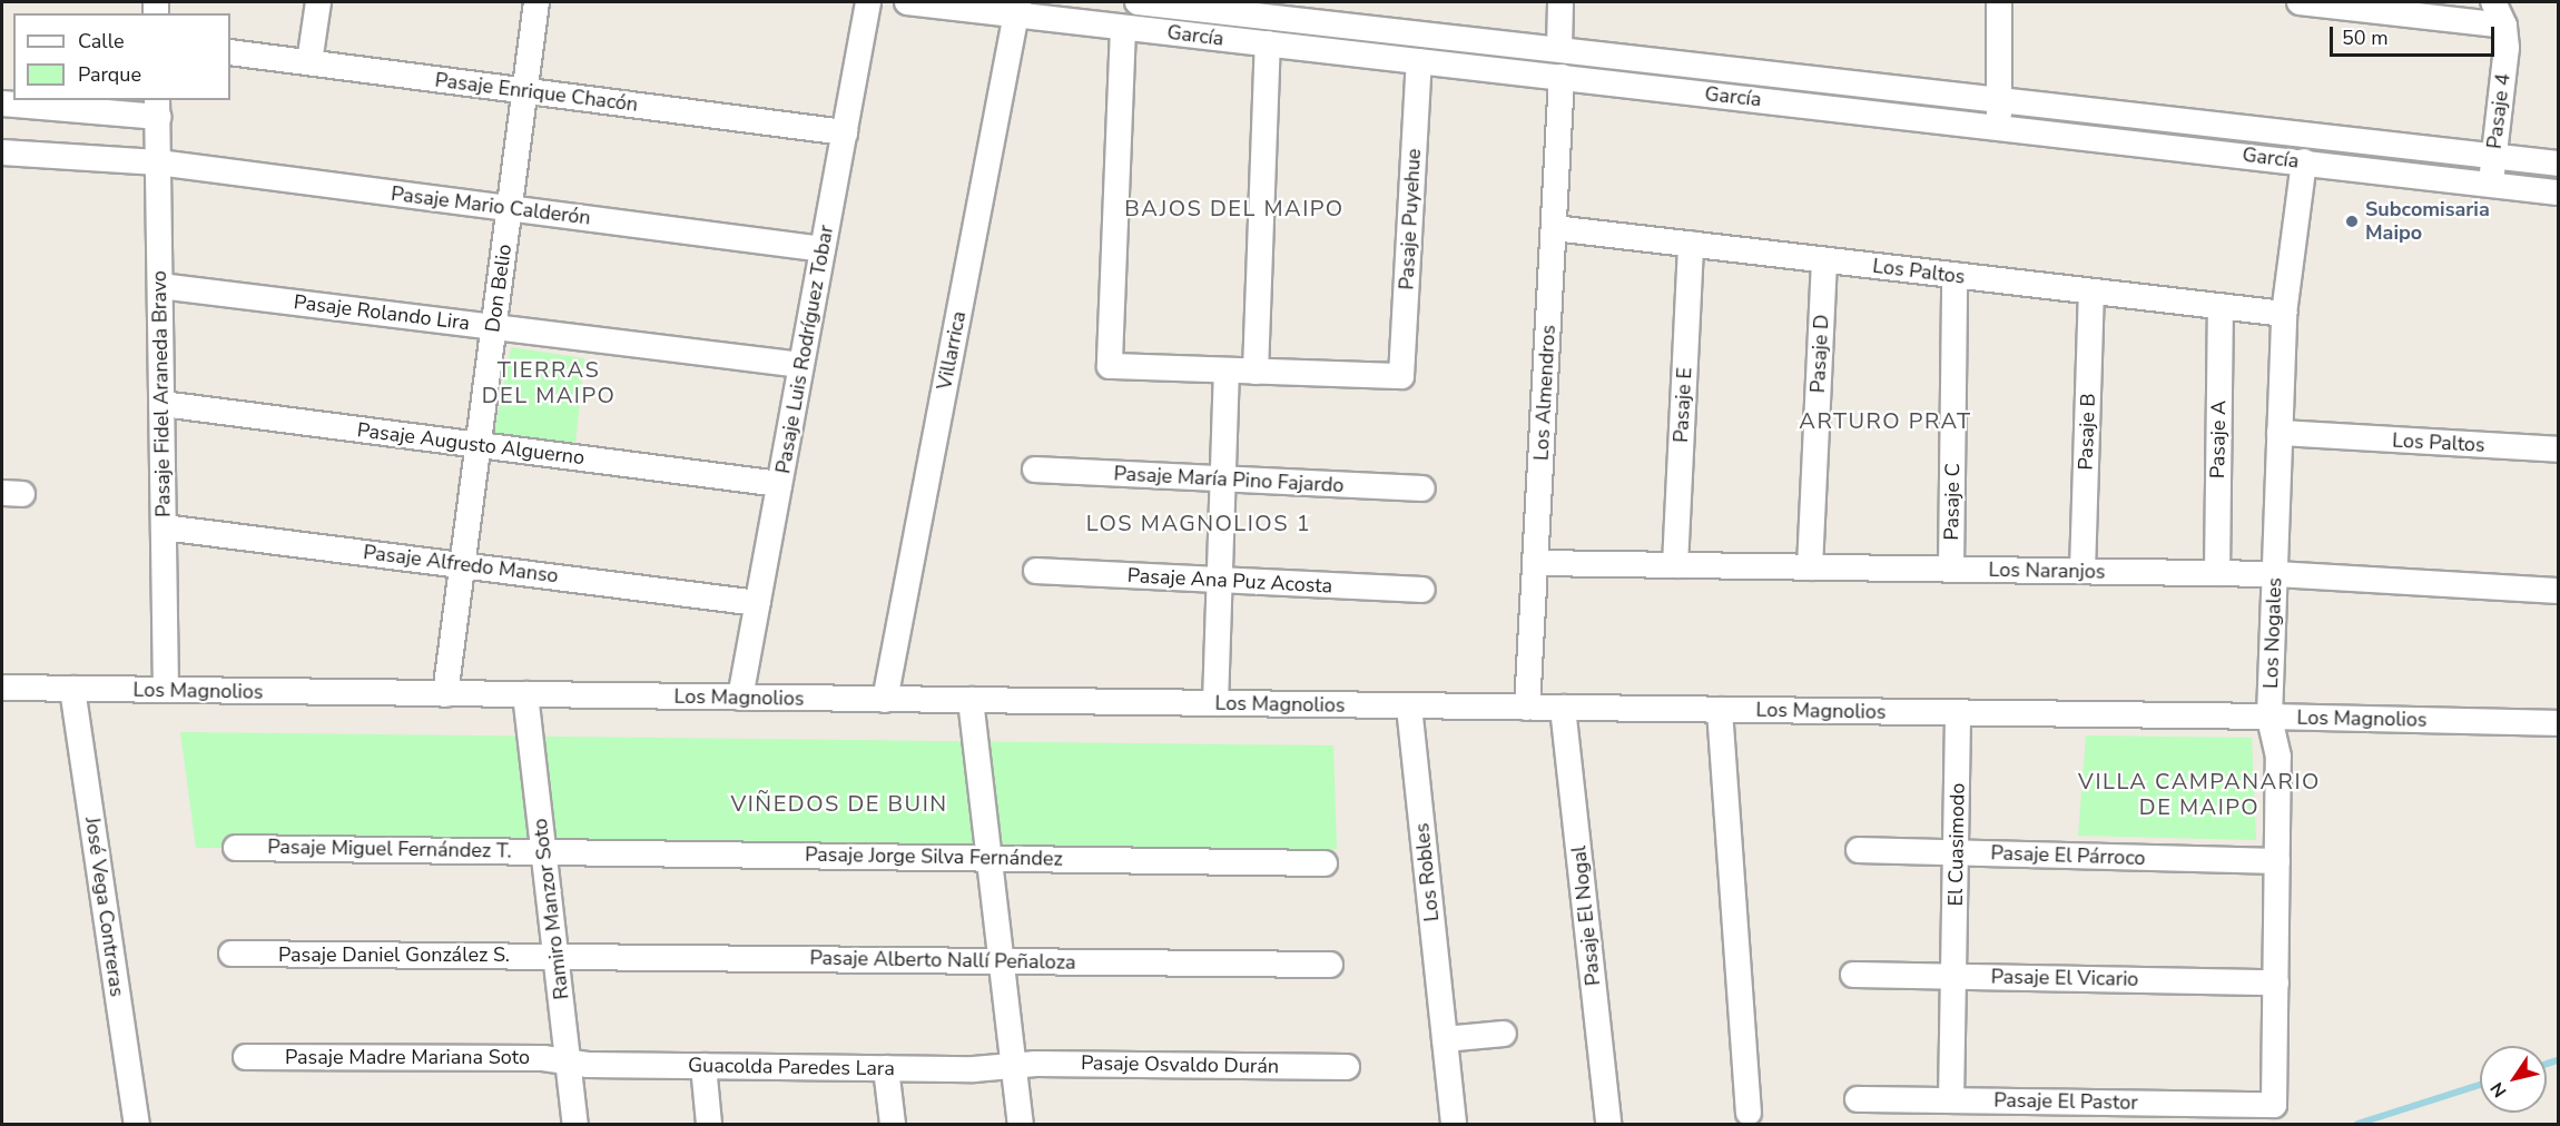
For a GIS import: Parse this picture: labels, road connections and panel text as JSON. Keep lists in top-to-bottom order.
{
  "streets": {
    "street": [
      "García",
      "Pasaje Enrique Chacón",
      "Pasaje 4",
      "Pasaje Mario Calderón",
      "Pasaje Puyehue",
      "Los Paltos",
      "Don Belio",
      "Pasaje Rolando Lira",
      "Pasaje Luis Rodríguez Tobar",
      "Villarrica",
      "Pasaje D",
      "Los Almendros",
      "Pasaje Fidel Araneda Bravo",
      "Pasaje E",
      "Pasaje B",
      "Pasaje A",
      "Pasaje Augusto Alguerno",
      "Pasaje María Pino Fajardo",
      "Pasaje C",
      "Pasaje Alfredo Manso",
      "Los Naranjos",
      "Pasaje Ana Puz Acosta",
      "Los Nogales",
      "Los Magnolios",
      "El Cuasimodo",
      "Pasaje Miguel Fernández T.",
      "Pasaje El Párroco",
      "Pasaje Jorge Silva Fernández",
      "Los Robles",
      "José Vega Contreras",
      "Ramiro Manzor Soto",
      "Pasaje El Nogal",
      "Pasaje Daniel González S.",
      "Pasaje Alberto Nallí Peñaloza",
      "Pasaje El Vicario",
      "Pasaje Madre Mariana Soto",
      "Pasaje Osvaldo Durán",
      "Guacolda Paredes Lara",
      "Pasaje El Pastor"
    ]
  },
  "crossings": [
    ["García", "Pasaje 4"],
    ["García", "Pasaje Puyehue"],
    ["García", "Villarrica"],
    ["García", "Los Almendros"],
    ["García", "Los Nogales"],
    ["Pasaje Enrique Chacón", "Don Belio"],
    ["Pasaje Enrique Chacón", "Pasaje Luis Rodríguez Tobar"],
    ["Pasaje Mario Calderón", "Don Belio"],
    ["Pasaje Mario Calderón", "Pasaje Luis Rodríguez Tobar"],
    ["Pasaje Mario Calderón", "Pasaje Fidel Araneda Bravo"],
    ["Los Paltos", "Pasaje D"],
    ["Los Paltos", "Los Almendros"],
    ["Los Paltos", "Pasaje E"],
    ["Los Paltos", "Pasaje B"],
    ["Los Paltos", "Pasaje A"],
    ["Los Paltos", "Pasaje C"],
    ["Los Paltos", "Los Nogales"],
    ["Don Belio", "Pasaje Rolando Lira"],
    ["Don Belio", "Pasaje Augusto Alguerno"],
    ["Don Belio", "Pasaje Alfredo Manso"],
    ["Don Belio", "Los Magnolios"],
    ["Pasaje Rolando Lira", "Pasaje Luis Rodríguez Tobar"],
    ["Pasaje Rolando Lira", "Pasaje Fidel Araneda Bravo"],
    ["Pasaje Luis Rodríguez Tobar", "Pasaje Augusto Alguerno"],
    ["Pasaje Luis Rodríguez Tobar", "Pasaje Alfredo Manso"],
    ["Pasaje Luis Rodríguez Tobar", "Los Magnolios"],
    ["Villarrica", "Los Magnolios"],
    ["Pasaje D", "Los Naranjos"],
    ["Los Almendros", "Los Naranjos"],
    ["Los Almendros", "Los Magnolios"],
    ["Pasaje Fidel Araneda Bravo", "Pasaje Augusto Alguerno"],
    ["Pasaje Fidel Araneda Bravo", "Pasaje Alfredo Manso"],
    ["Pasaje Fidel Araneda Bravo", "Los Magnolios"],
    ["Pasaje E", "Los Naranjos"],
    ["Pasaje B", "Los Naranjos"],
    ["Pasaje A", "Los Naranjos"],
    ["Pasaje C", "Los Naranjos"],
    ["Los Naranjos", "Los Nogales"],
    ["Los Nogales", "Los Magnolios"],
    ["Los Nogales", "Pasaje El Párroco"],
    ["Los Nogales", "Pasaje El Vicario"],
    ["Los Nogales", "Pasaje El Pastor"],
    ["Los Magnolios", "El Cuasimodo"],
    ["Los Magnolios", "Los Robles"],
    ["Los Magnolios", "José Vega Contreras"],
    ["Los Magnolios", "Ramiro Manzor Soto"],
    ["Los Magnolios", "Pasaje El Nogal"],
    ["El Cuasimodo", "Pasaje El Párroco"],
    ["El Cuasimodo", "Pasaje El Vicario"],
    ["El Cuasimodo", "Pasaje El Pastor"],
    ["Pasaje Miguel Fernández T.", "Pasaje Jorge Silva Fernández"],
    ["Pasaje Miguel Fernández T.", "Ramiro Manzor Soto"],
    ["Pasaje Jorge Silva Fernández", "Ramiro Manzor Soto"],
    ["Ramiro Manzor Soto", "Pasaje Daniel González S."],
    ["Ramiro Manzor Soto", "Pasaje Alberto Nallí Peñaloza"],
    ["Ramiro Manzor Soto", "Pasaje Madre Mariana Soto"],
    ["Ramiro Manzor Soto", "Guacolda Paredes Lara"],
    ["Pasaje Daniel González S.", "Pasaje Alberto Nallí Peñaloza"],
    ["Pasaje Madre Mariana Soto", "Guacolda Paredes Lara"],
    ["Pasaje Osvaldo Durán", "Guacolda Paredes Lara"]
  ],
  "districts": [
    "BAJOS DEL MAIPO",
    "TIERRAS DEL MAIPO",
    "ARTURO PRAT",
    "LOS MAGNOLIOS 1",
    "VILLA CAMPANARIO DE MAIPO",
    "VIÑEDOS DE BUIN"
  ],
  "places": ["Subcomisaria Maipo"],
  "legend": ["Calle", "Parque"],
  "scale_bar": "50 m",
  "north": "bottom left"
}
